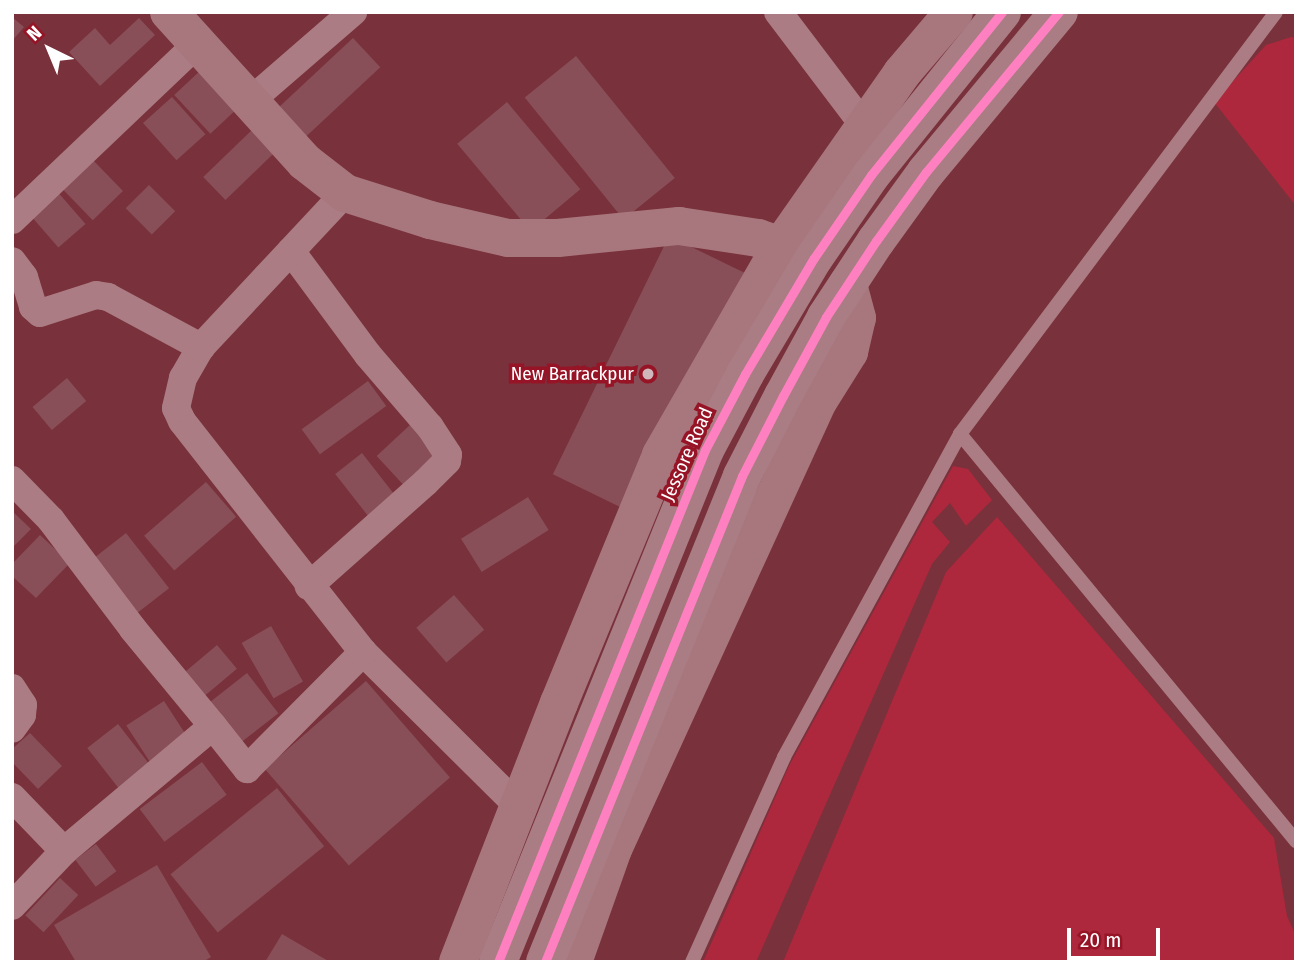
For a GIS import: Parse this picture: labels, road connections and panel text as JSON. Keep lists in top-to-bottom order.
{
  "streets": {
    "highway": ["Jessore Road"]
  },
  "places": ["New Barrackpur"],
  "scale_bar": "20 m",
  "north": "top left"
}
